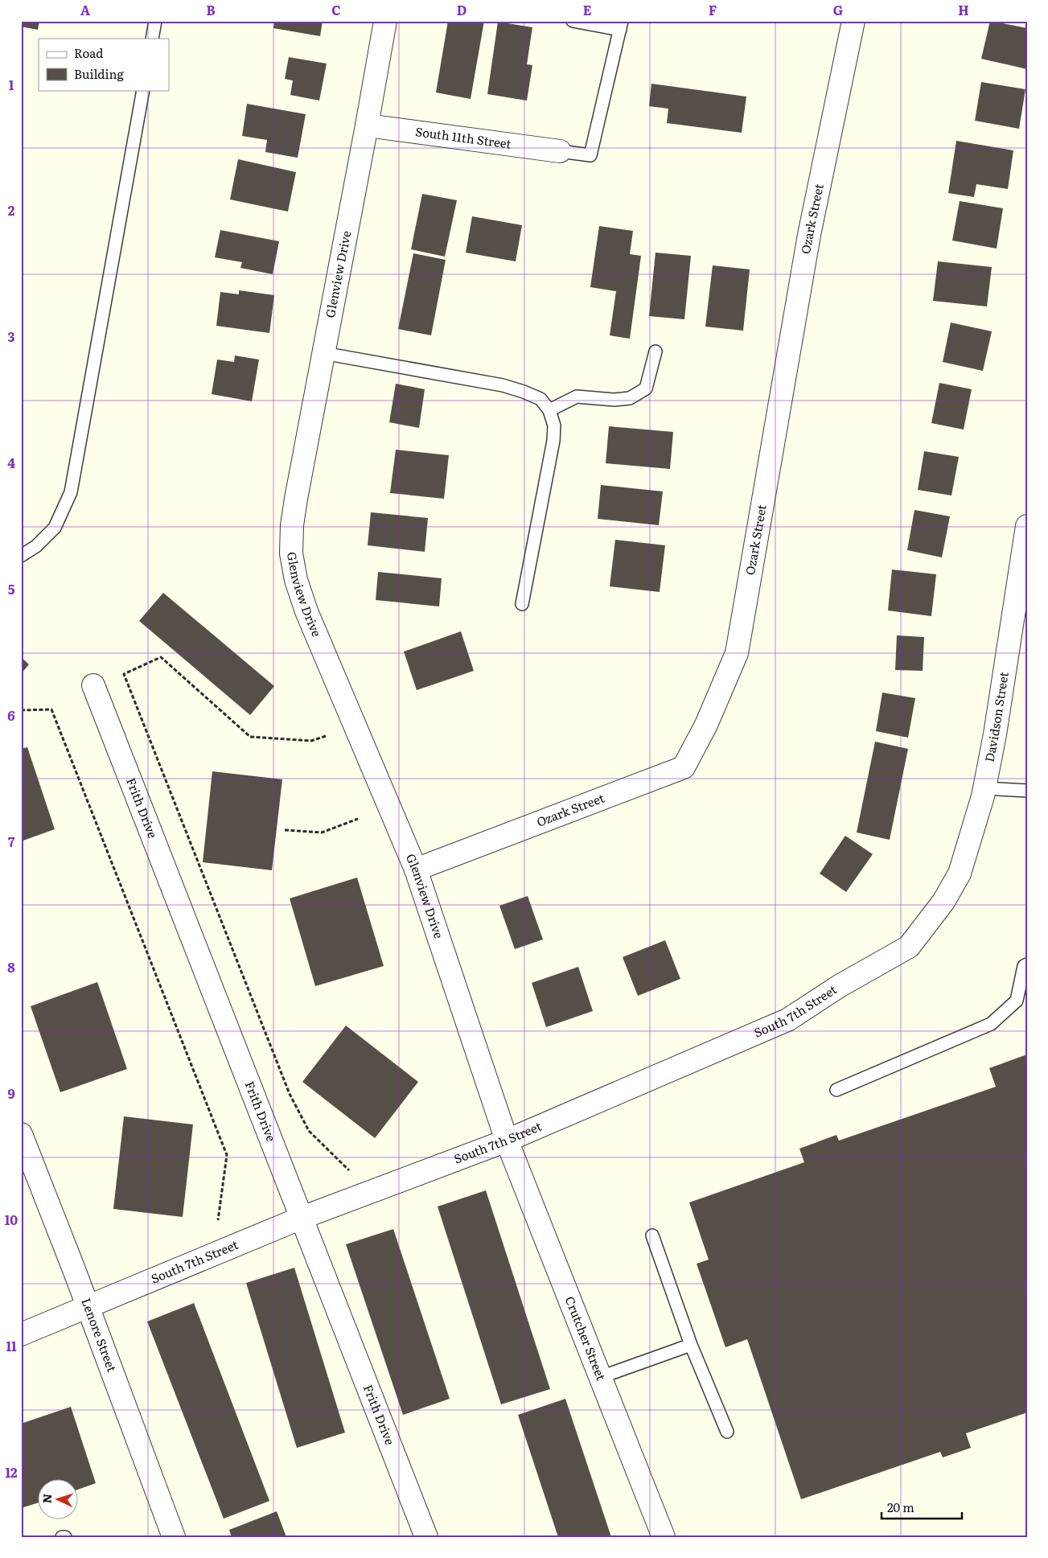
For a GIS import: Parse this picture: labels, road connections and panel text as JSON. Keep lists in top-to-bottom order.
{
  "streets": {
    "street": [
      "South 11th Street",
      "Ozark Street",
      "Glenview Drive",
      "Davidson Street",
      "Frith Drive",
      "South 7th Street",
      "Lenore Street",
      "Crutcher Street"
    ]
  },
  "crossings": [
    ["South 11th Street", "Glenview Drive"],
    ["Ozark Street", "Glenview Drive"],
    ["Glenview Drive", "South 7th Street"],
    ["Glenview Drive", "Crutcher Street"],
    ["Davidson Street", "South 7th Street"],
    ["Frith Drive", "South 7th Street"],
    ["South 7th Street", "Lenore Street"],
    ["South 7th Street", "Crutcher Street"]
  ],
  "legend": ["Road", "Building"],
  "scale_bar": "20 m",
  "north": "left",
  "grid": {
    "columns": [
      "A",
      "B",
      "C",
      "D",
      "E",
      "F",
      "G",
      "H"
    ],
    "rows": [
      "1",
      "2",
      "3",
      "4",
      "5",
      "6",
      "7",
      "8",
      "9",
      "10",
      "11",
      "12"
    ]
  }
}
